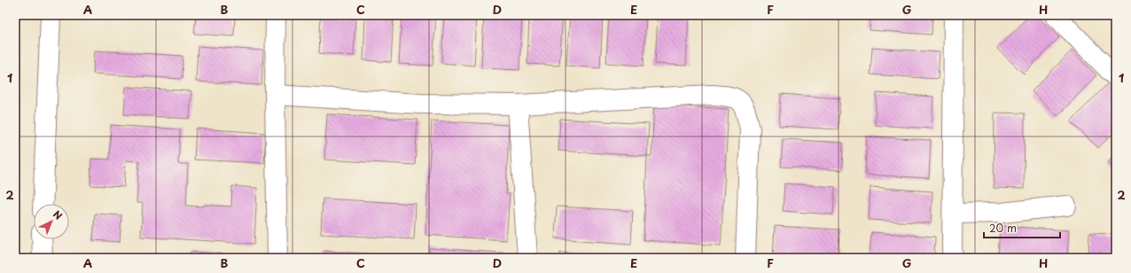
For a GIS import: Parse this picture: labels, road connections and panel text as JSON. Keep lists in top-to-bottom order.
{
  "scale_bar": "20 m",
  "north": "top right",
  "grid": {
    "columns": [
      "A",
      "B",
      "C",
      "D",
      "E",
      "F",
      "G",
      "H"
    ],
    "rows": ["1", "2"]
  }
}
